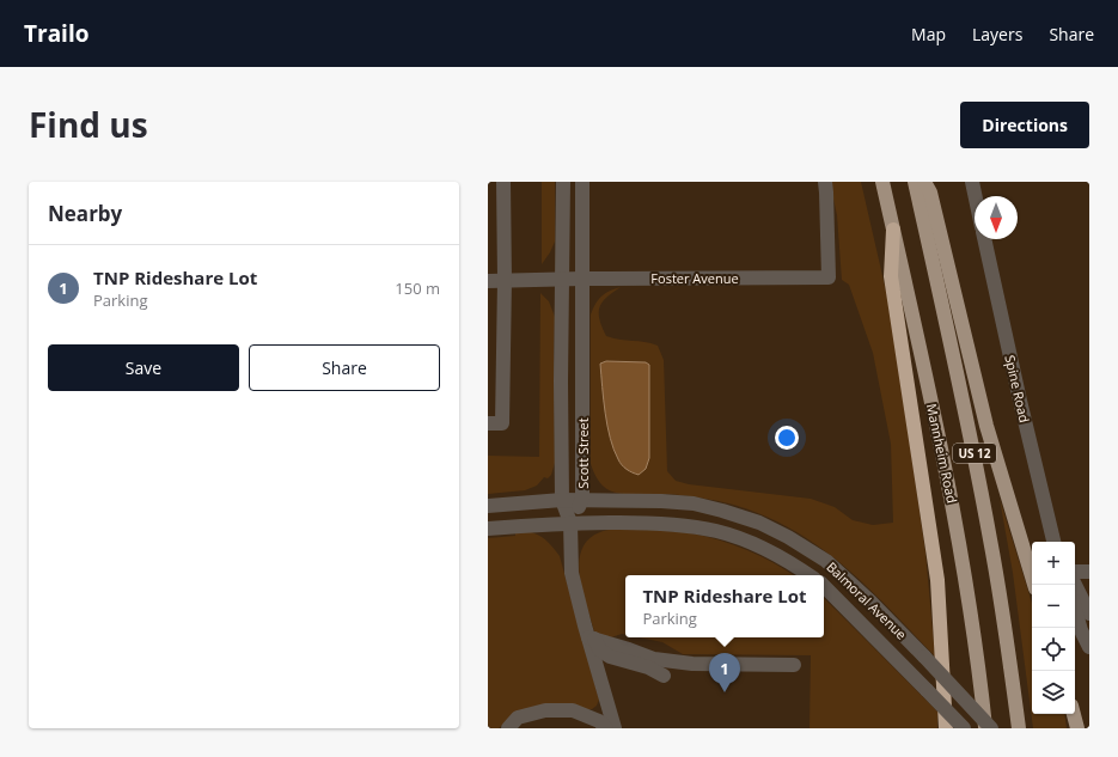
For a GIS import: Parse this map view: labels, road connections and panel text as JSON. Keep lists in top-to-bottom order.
{
  "streets": {
    "main road": ["Mannheim Road", "US 12"],
    "street": [
      "Foster Avenue",
      "Spine Road",
      "Scott Street",
      "Balmoral Avenue"
    ]
  },
  "crossings": [
    ["Foster Avenue", "Scott Street"],
    ["Scott Street", "Balmoral Avenue"]
  ],
  "north": "bottom",
  "page": {
    "header": "Trailo",
    "nav": ["Map", "Layers", "Share"],
    "title": "Find us",
    "buttons": [
      "Directions",
      ["Save", "Share"]
    ],
    "heading": "Nearby",
    "list": [
      {
        "mark": "1",
        "name": "TNP Rideshare Lot",
        "note": "Parking",
        "value": "150 m"
      }
    ],
    "map_buttons": ["+", "−"],
    "popup": ["TNP Rideshare Lot", "Parking"],
    "pins": "1"
  }
}
